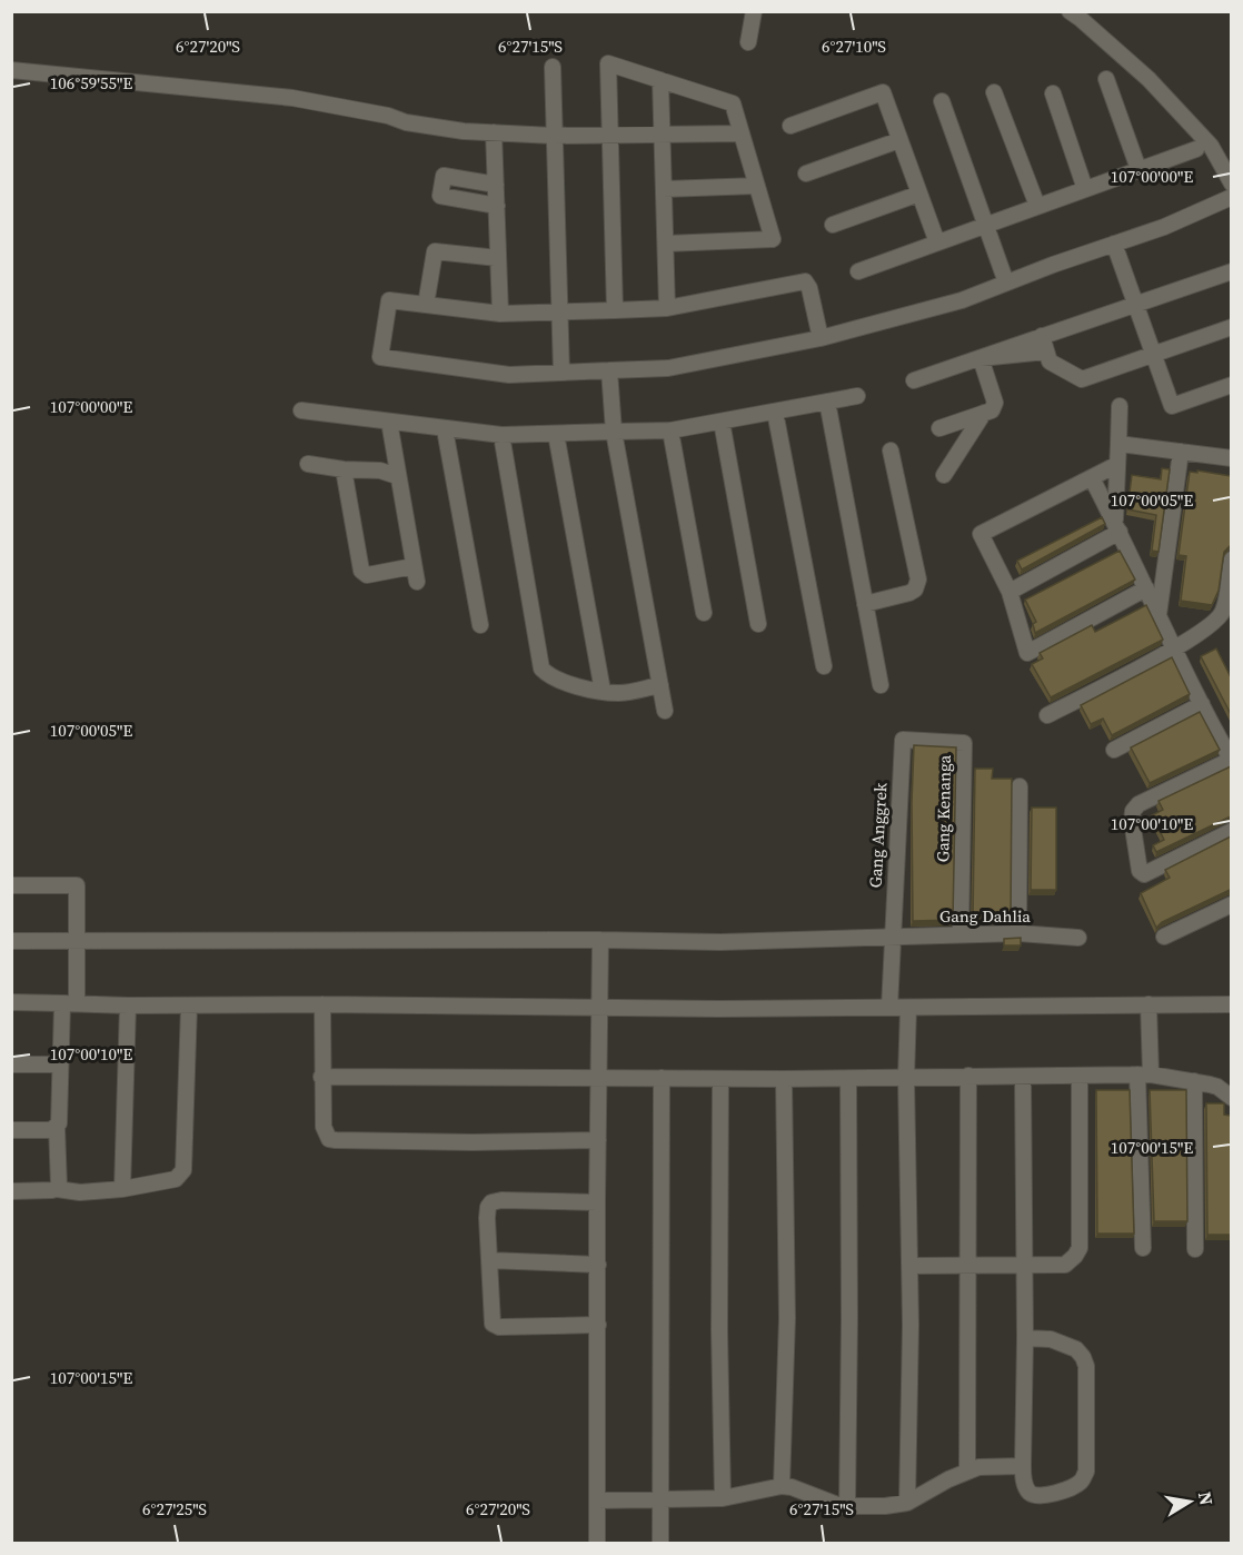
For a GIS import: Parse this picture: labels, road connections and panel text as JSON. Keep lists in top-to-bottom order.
{
  "streets": {
    "street": ["Gang Kenanga", "Gang Anggrek", "Gang Dahlia"]
  },
  "crossings": [
    ["Gang Kenanga", "Gang Anggrek"],
    ["Gang Kenanga", "Gang Dahlia"],
    ["Gang Anggrek", "Gang Dahlia"]
  ],
  "north": "right",
  "coordinates": [
    "6°27'20\"S",
    "6°27'15\"S",
    "6°27'10\"S",
    "106°59'55\"E",
    "107°00'00\"E",
    "107°00'05\"E",
    "107°00'10\"E",
    "107°00'15\"E",
    "6°27'25\"S"
  ]
}
